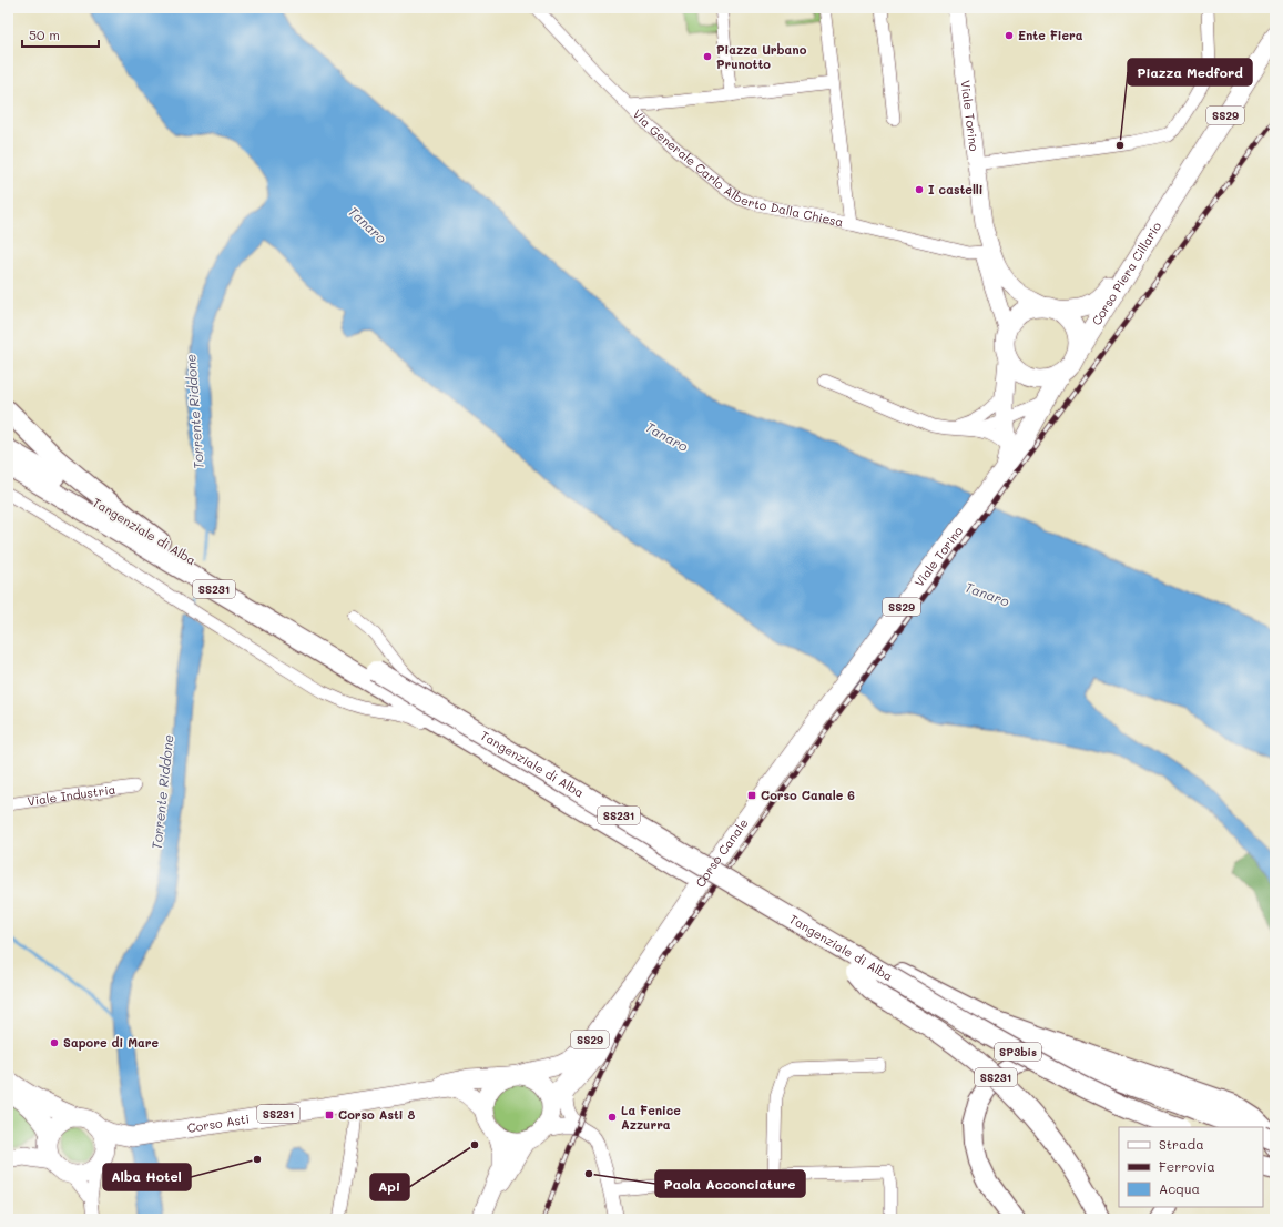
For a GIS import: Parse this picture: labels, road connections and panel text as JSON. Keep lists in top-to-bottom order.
{
  "streets": {
    "highway": ["Tangenziale di Alba", "SS231", "SP3bis"],
    "main road": [
      "SS29",
      "Viale Torino",
      "Corso Piera Cillario",
      "Corso Canale",
      "Corso Asti"
    ],
    "street": ["Via Generale Carlo Alberto Dalla Chiesa", "Viale Industria"]
  },
  "crossings": [
    ["SS29", "Corso Canale"],
    ["SS29", "Corso Asti"],
    ["Viale Torino", "Via Generale Carlo Alberto Dalla Chiesa"],
    ["Viale Torino", "Corso Piera Cillario"],
    ["Viale Torino", "Corso Canale"],
    ["Tangenziale di Alba", "SS231"],
    ["SS231", "Corso Asti"],
    ["Corso Canale", "Corso Asti"]
  ],
  "water": ["Tanaro", "Torrente Riddone"],
  "places": {
    "other": [
      "Ente Fiera",
      "Piazza Urbano Prunotto",
      "Piazza Medford",
      "I castelli",
      "Sapore di Mare",
      "La Fenice Azzurra",
      "Api",
      "Alba Hotel",
      "Paola Acconciature"
    ],
    "transit": ["Corso Canale 6", "Corso Asti 8"]
  },
  "legend": ["Strada", "Ferrovia", "Acqua"],
  "scale_bar": "50 m"
}
